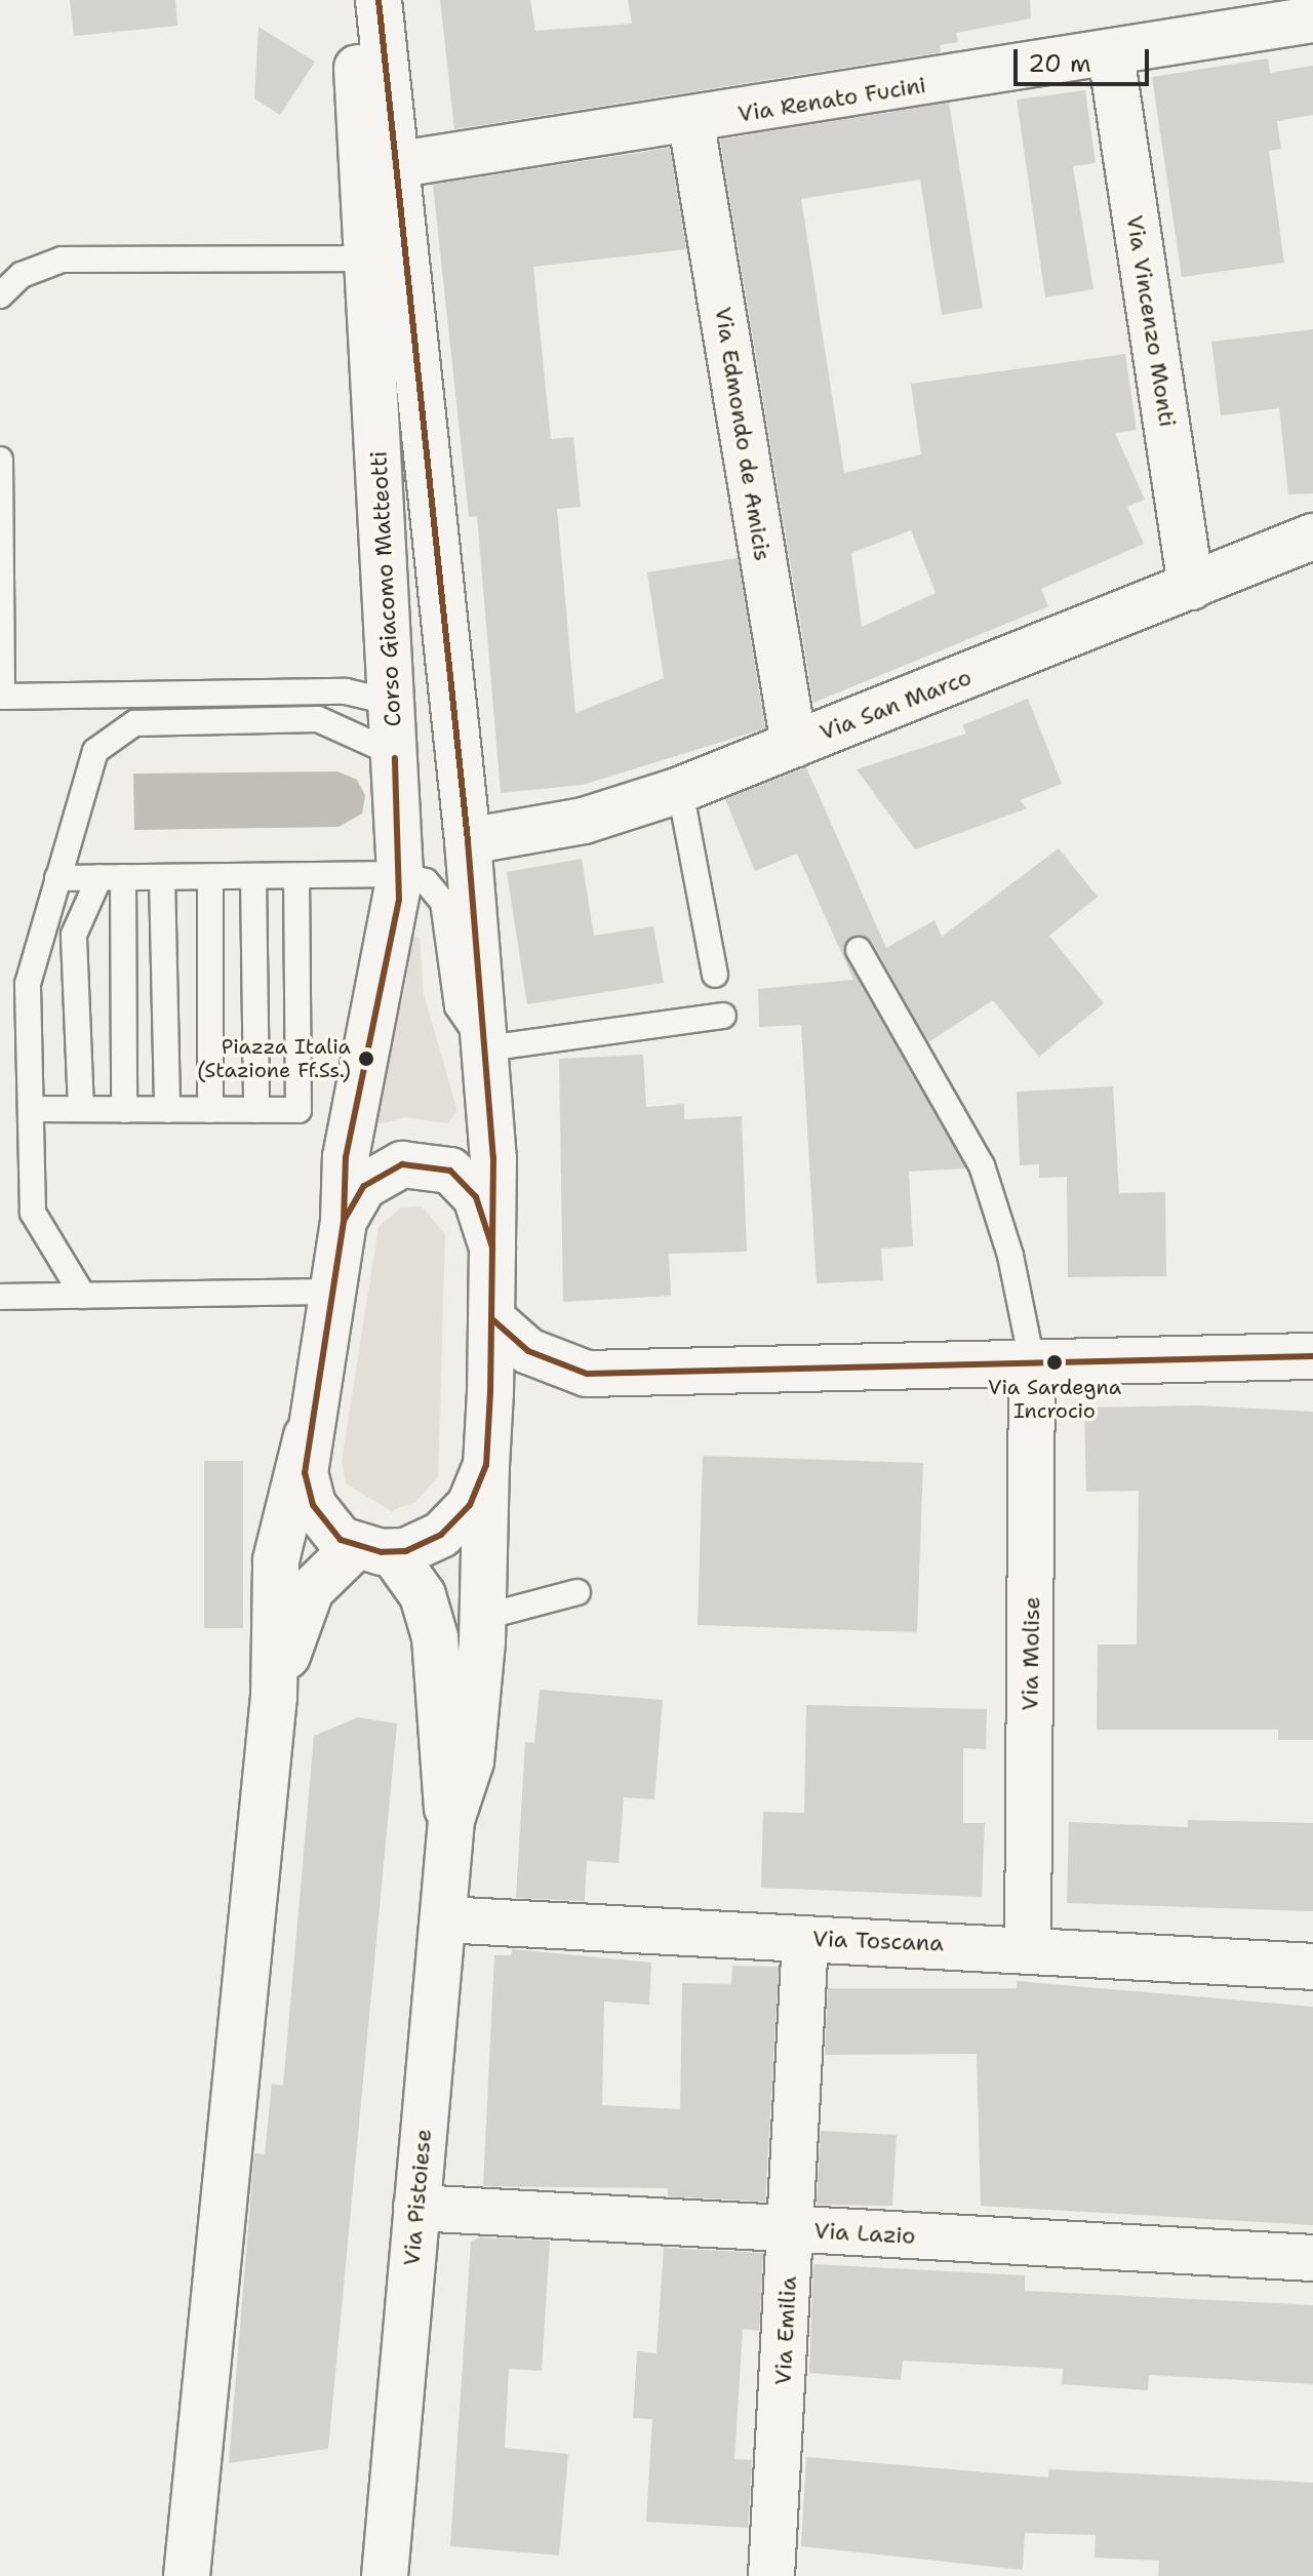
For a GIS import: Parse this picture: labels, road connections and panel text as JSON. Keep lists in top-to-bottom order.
{
  "streets": {
    "main road": [
      "Via Renato Fucini",
      "Via Vincenzo Monti",
      "Via Edmondo de Amicis",
      "Corso Giacomo Matteotti",
      "Via San Marco",
      "Via Molise",
      "Via Toscana",
      "Via Pistoiese",
      "Via Lazio",
      "Via Emilia"
    ]
  },
  "crossings": [
    ["Via Renato Fucini", "Via Vincenzo Monti"],
    ["Via Renato Fucini", "Via Edmondo de Amicis"],
    ["Via Renato Fucini", "Corso Giacomo Matteotti"],
    ["Via Vincenzo Monti", "Via San Marco"],
    ["Via Edmondo de Amicis", "Via San Marco"],
    ["Corso Giacomo Matteotti", "Via San Marco"],
    ["Corso Giacomo Matteotti", "Via Pistoiese"],
    ["Via Molise", "Via Toscana"],
    ["Via Toscana", "Via Pistoiese"],
    ["Via Toscana", "Via Emilia"],
    ["Via Pistoiese", "Via Lazio"],
    ["Via Lazio", "Via Emilia"]
  ],
  "places": ["Piazza Italia (Stazione Ff.Ss.)", "Via Sardegna Incrocio"],
  "scale_bar": "20 m"
}
